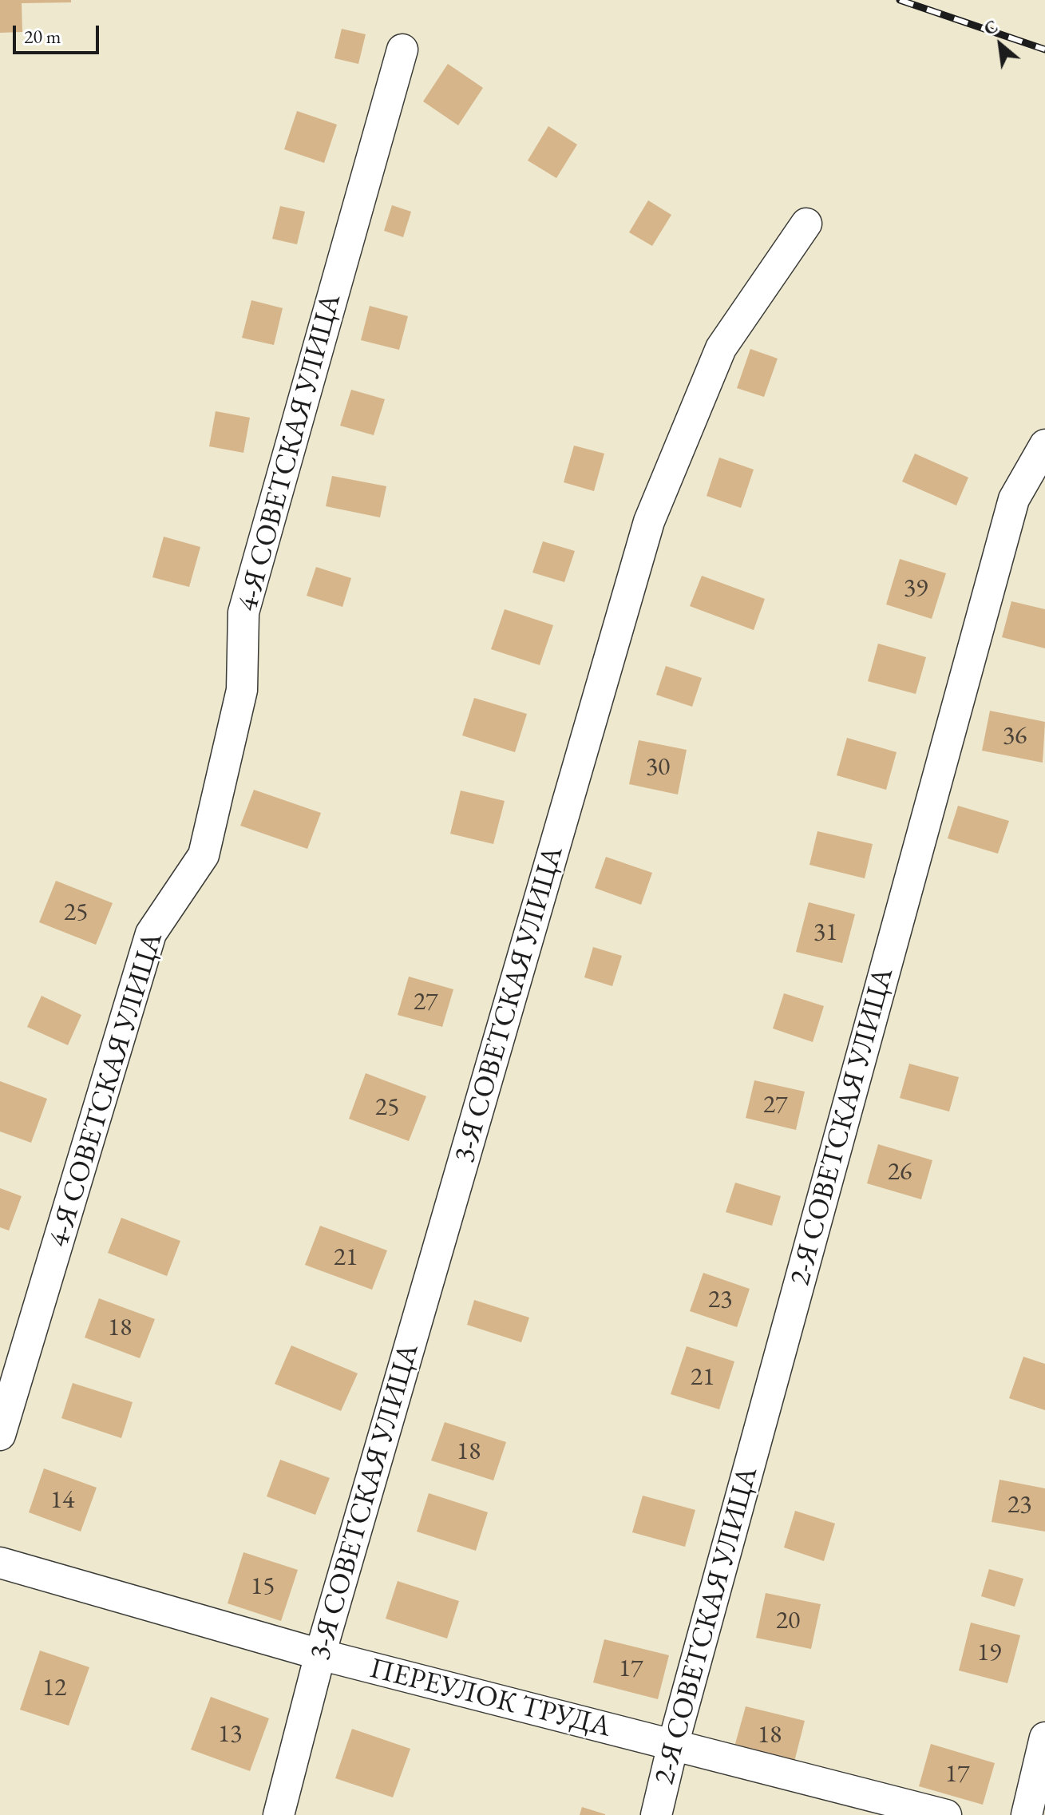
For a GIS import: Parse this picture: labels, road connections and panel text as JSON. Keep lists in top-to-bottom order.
{
  "streets": {
    "street": [
      "4-Я СОВЕТСКАЯ УЛИЦА",
      "3-Я СОВЕТСКАЯ УЛИЦА",
      "2-Я СОВЕТСКАЯ УЛИЦА",
      "ПЕРЕУЛОК ТРУДА"
    ]
  },
  "crossings": [
    ["3-Я СОВЕТСКАЯ УЛИЦА", "ПЕРЕУЛОК ТРУДА"],
    ["2-Я СОВЕТСКАЯ УЛИЦА", "ПЕРЕУЛОК ТРУДА"]
  ],
  "house_numbers": [
    "39",
    "36",
    "30",
    "25",
    "31",
    "27",
    "27",
    "25",
    "26",
    "21",
    "23",
    "18",
    "21",
    "18",
    "14",
    "23",
    "15",
    "20",
    "19",
    "17",
    "12",
    "13",
    "18",
    "17"
  ],
  "scale_bar": "20 m",
  "north": "top left"
}
